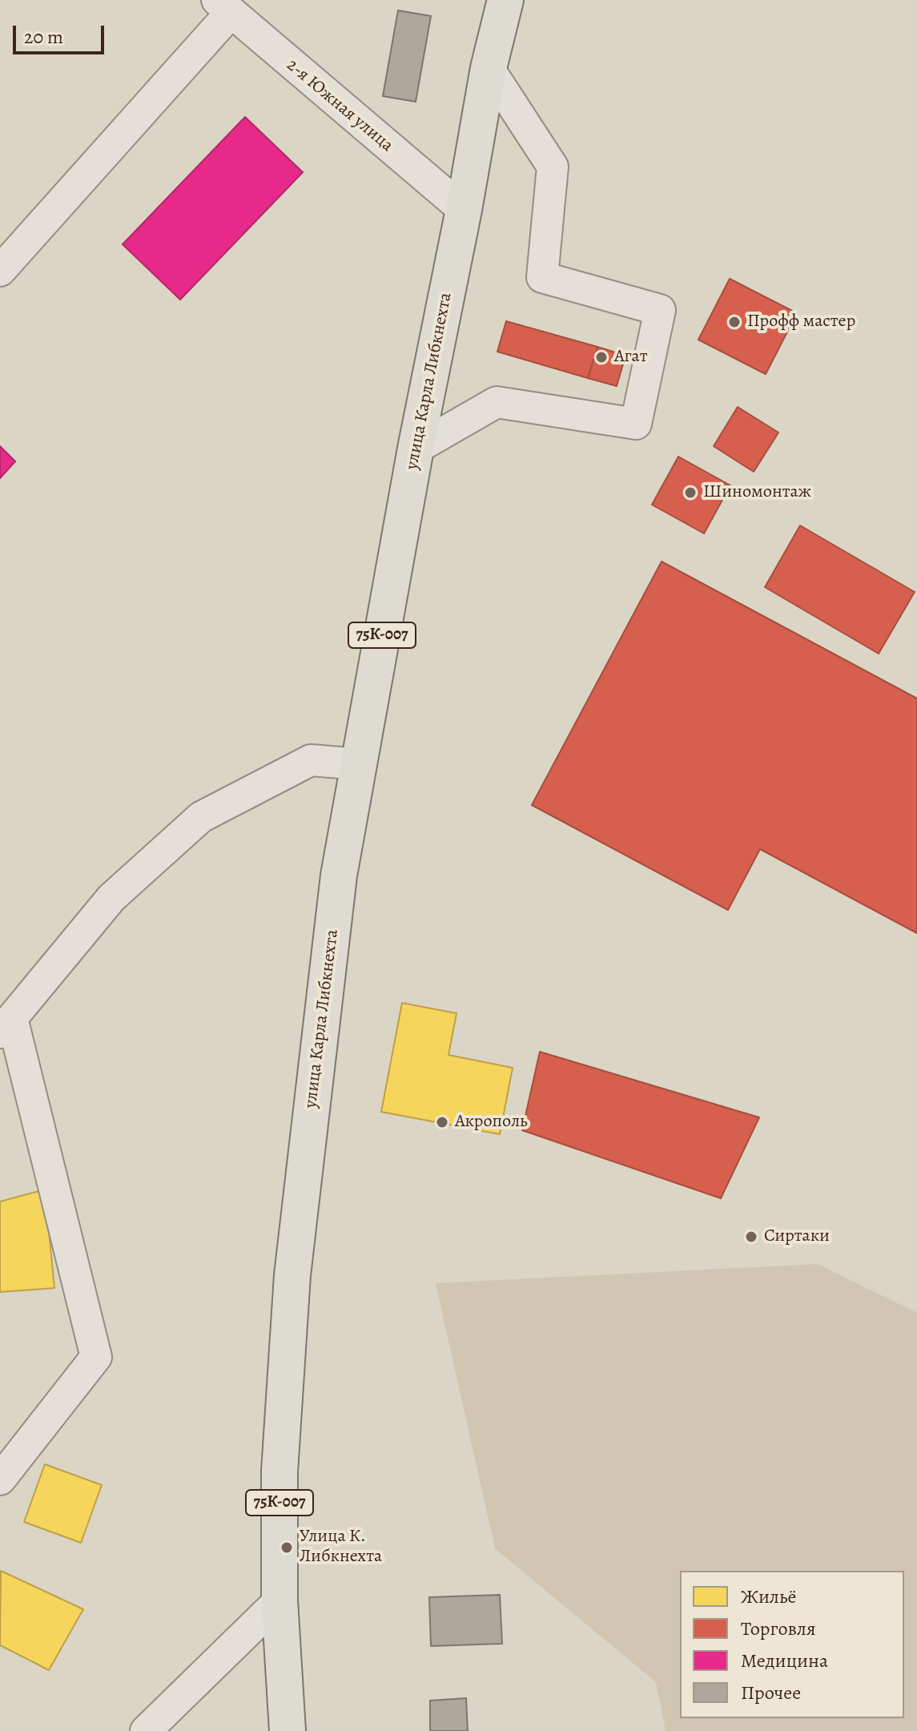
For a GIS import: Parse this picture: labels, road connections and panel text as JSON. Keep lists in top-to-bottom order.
{
  "streets": {
    "main road": ["улица Карла Либкнехта", "75К-007"],
    "street": ["2-я Южная улица"]
  },
  "crossings": [
    ["2-я Южная улица", "улица Карла Либкнехта"],
    ["улица Карла Либкнехта", "75К-007"]
  ],
  "places": [
    "Профф мастер",
    "Агат",
    "Шиномонтаж",
    "Акрополь",
    "Сиртаки",
    "Улица К. Либкнехта"
  ],
  "legend": [
    "Жильё",
    "Торговля",
    "Медицина",
    "Прочее"
  ],
  "scale_bar": "20 m"
}
